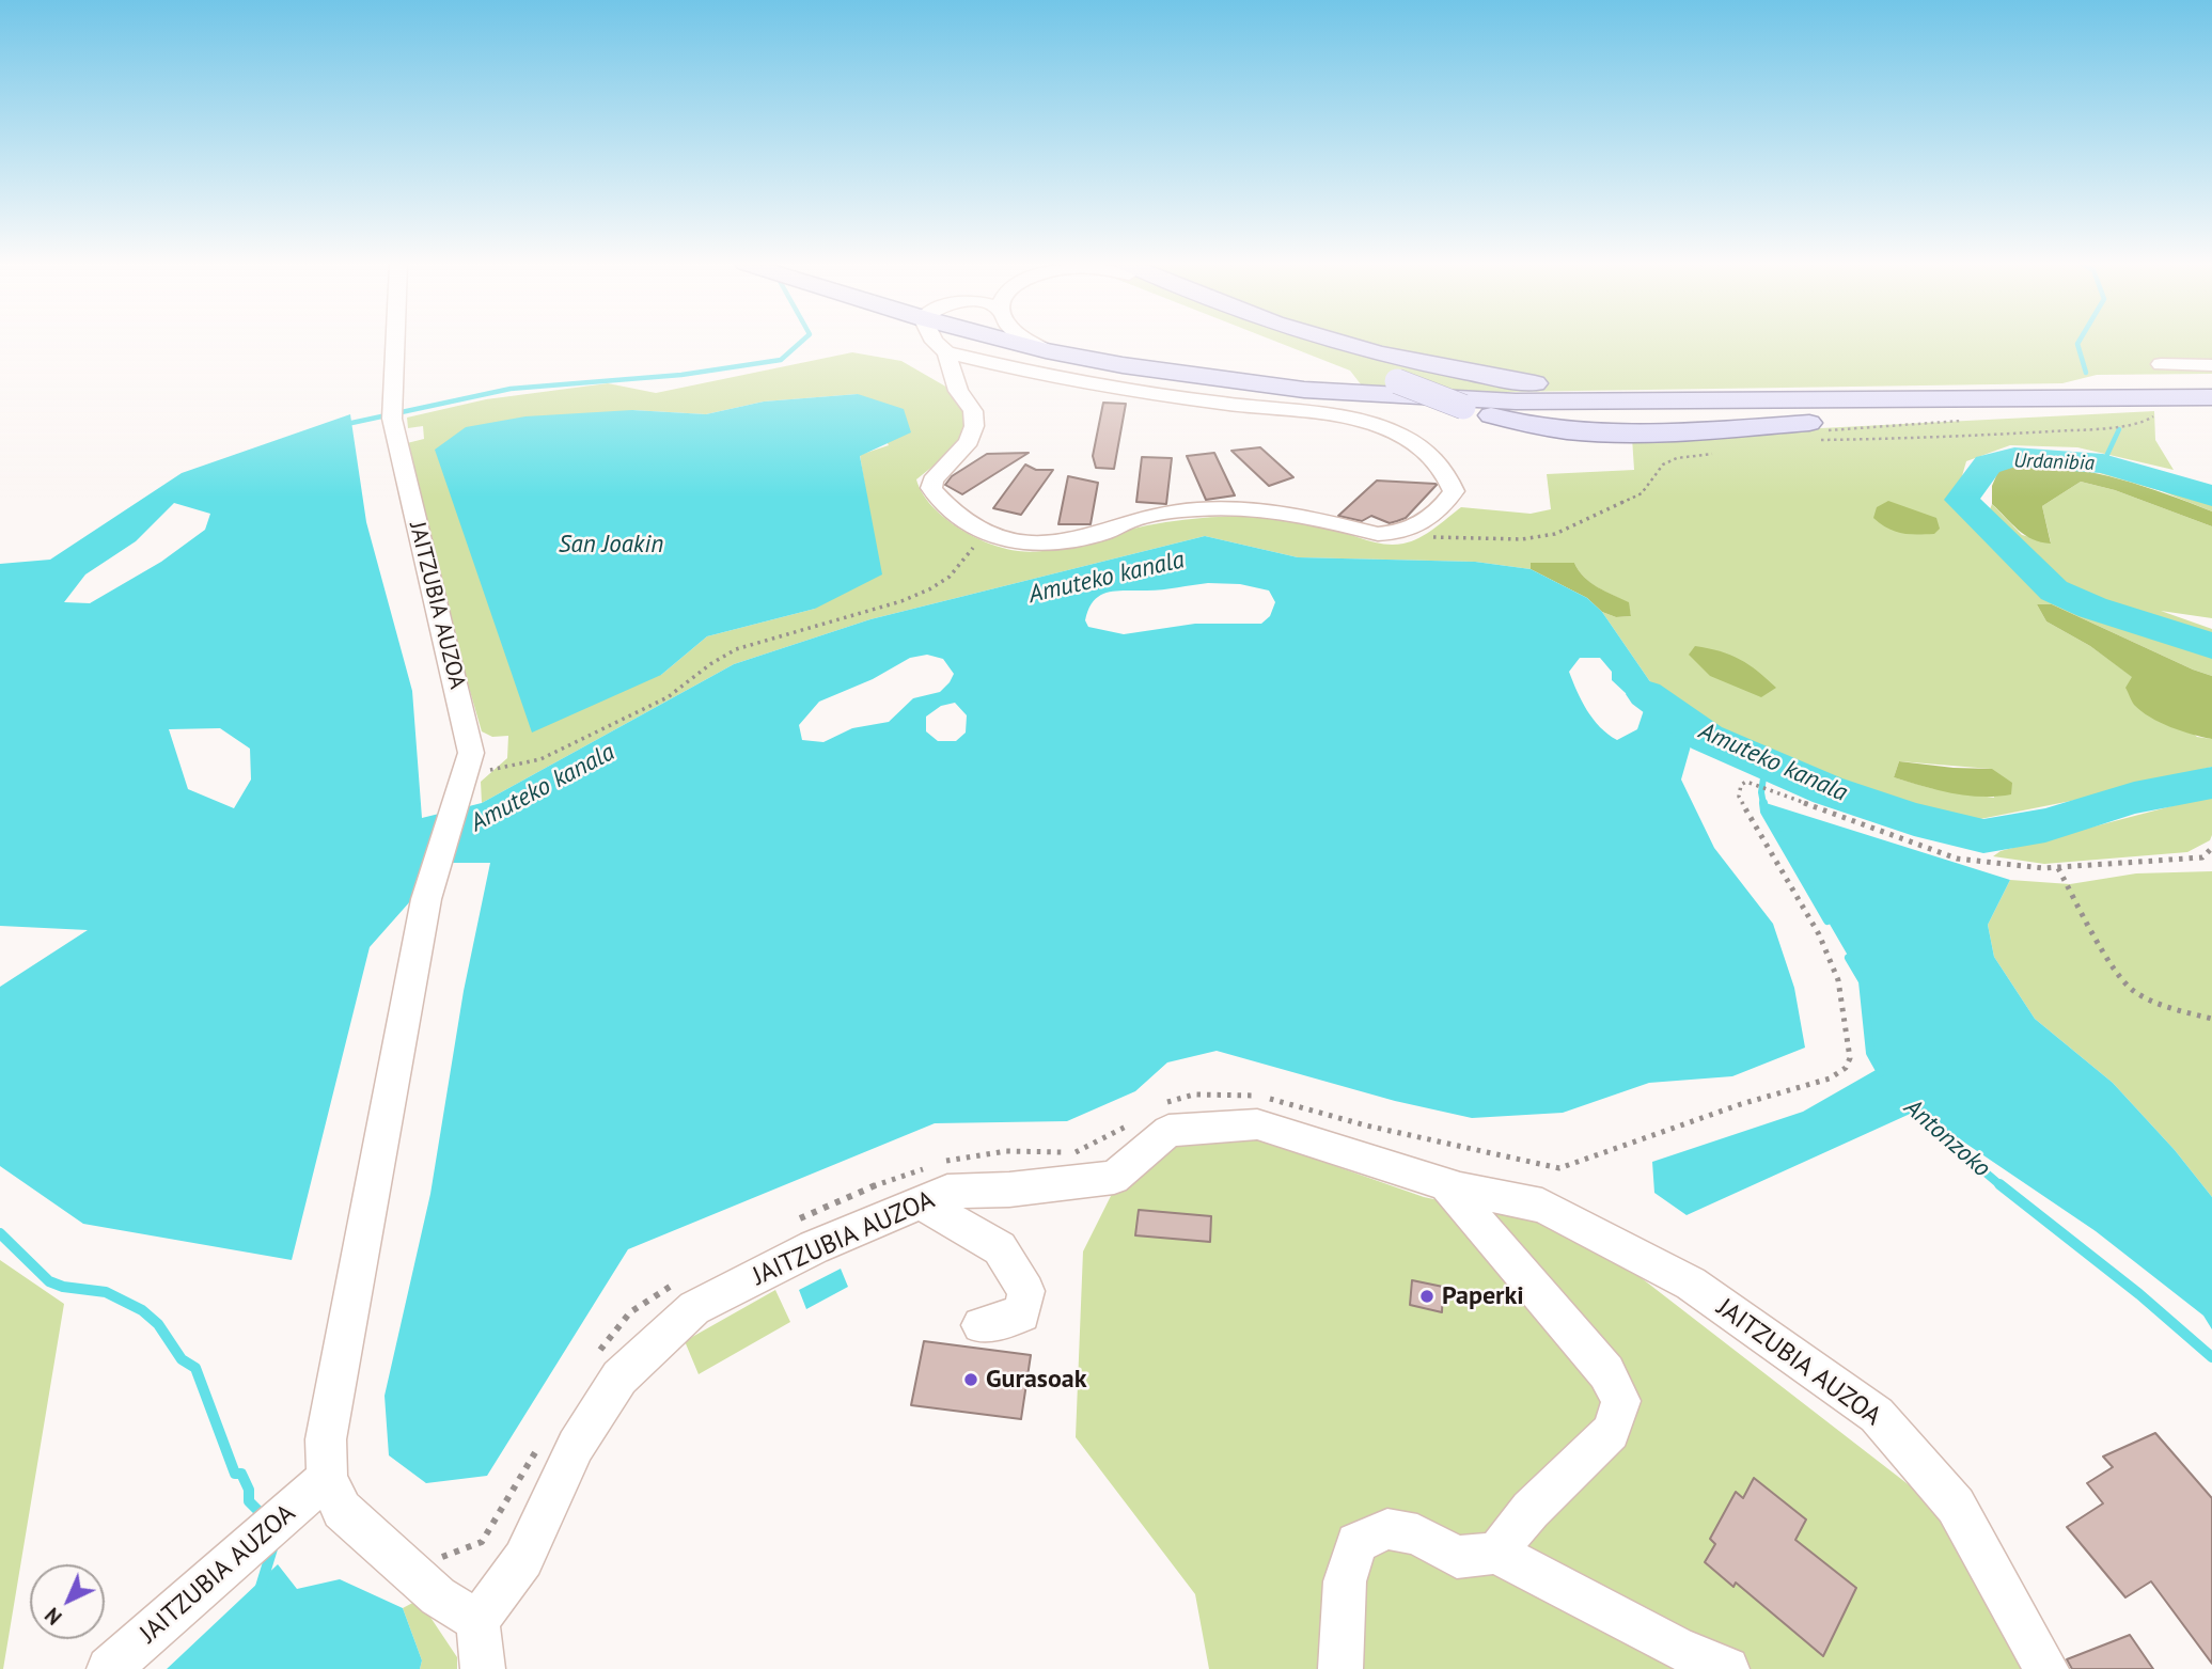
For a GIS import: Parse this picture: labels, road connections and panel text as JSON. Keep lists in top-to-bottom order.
{
  "streets": {
    "street": ["JAITZUBIA AUZOA"]
  },
  "water": [
    "Urdanibia",
    "San Joakin",
    "Amuteko kanala",
    "Antonzoko"
  ],
  "places": ["Paperki", "Gurasoak"],
  "north": "bottom left"
}
